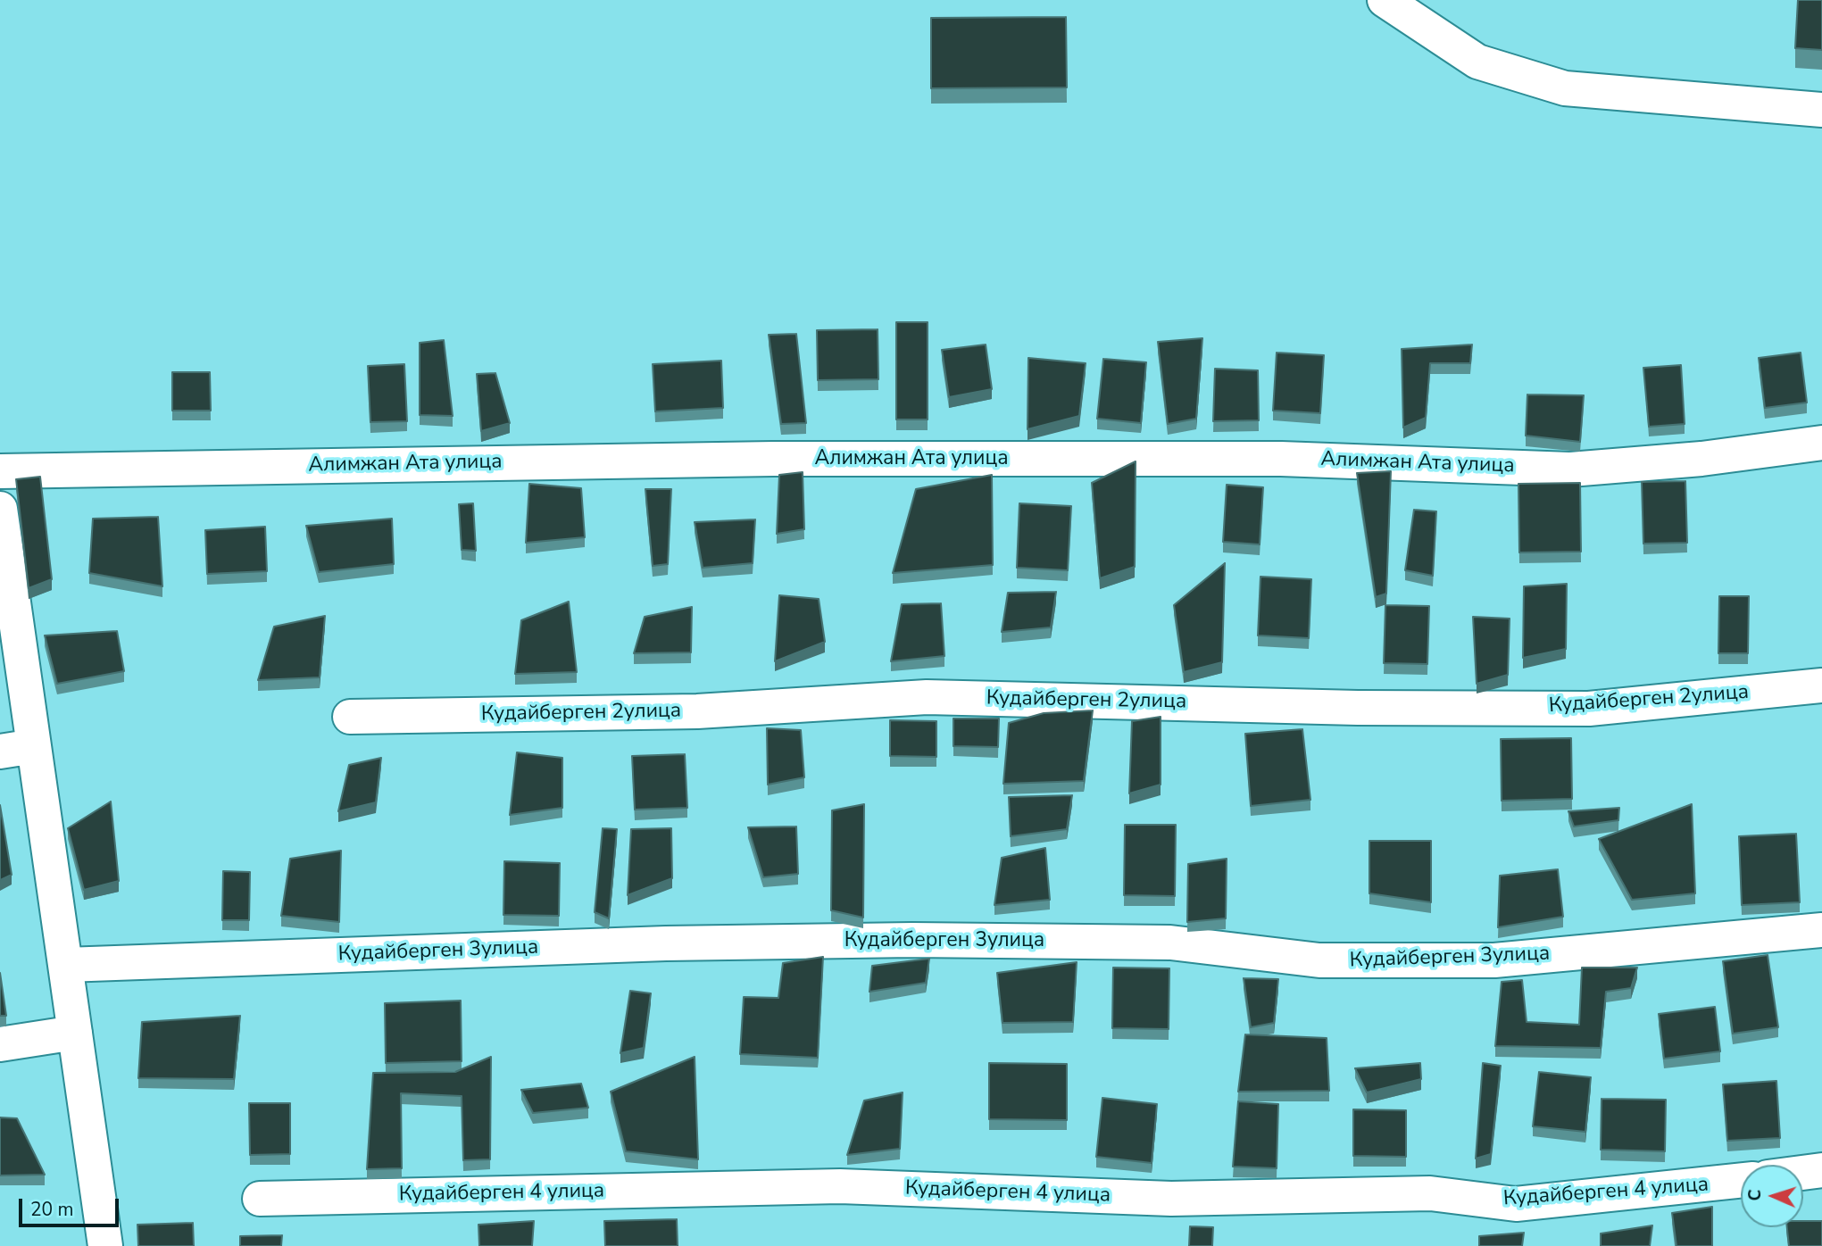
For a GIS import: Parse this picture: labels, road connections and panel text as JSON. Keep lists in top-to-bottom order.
{
  "streets": {
    "street": [
      "Алимжан Ата улица",
      "Кудайберген 2улица",
      "Кудайберген 3улица",
      "Кудайберген 4 улица"
    ]
  },
  "scale_bar": "20 m",
  "north": "left"
}
